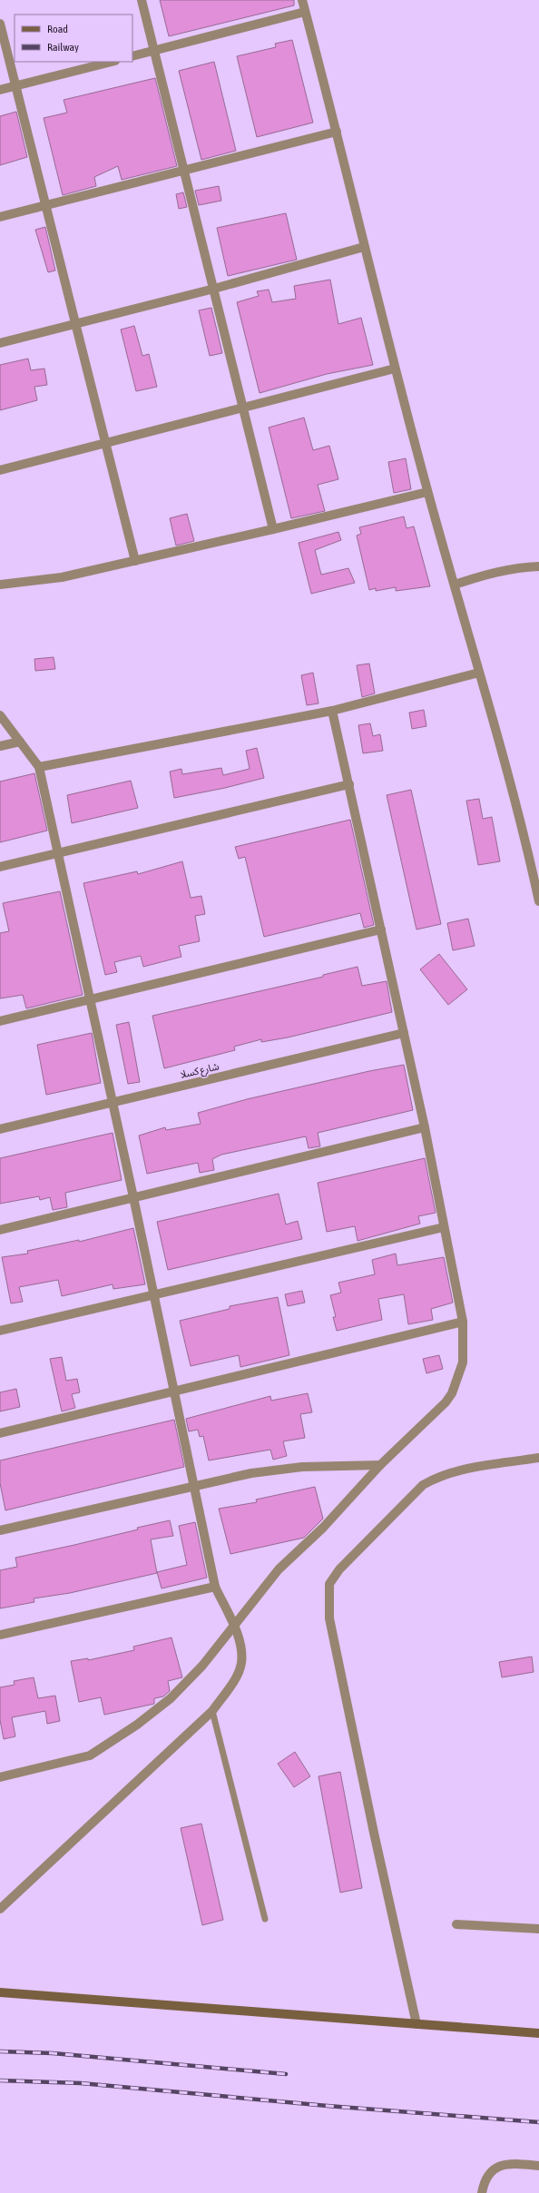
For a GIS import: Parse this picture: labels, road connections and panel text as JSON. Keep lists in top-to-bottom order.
{
  "streets": {
    "street": ["شارع كسلا"]
  },
  "legend": ["Road", "Railway"]
}
